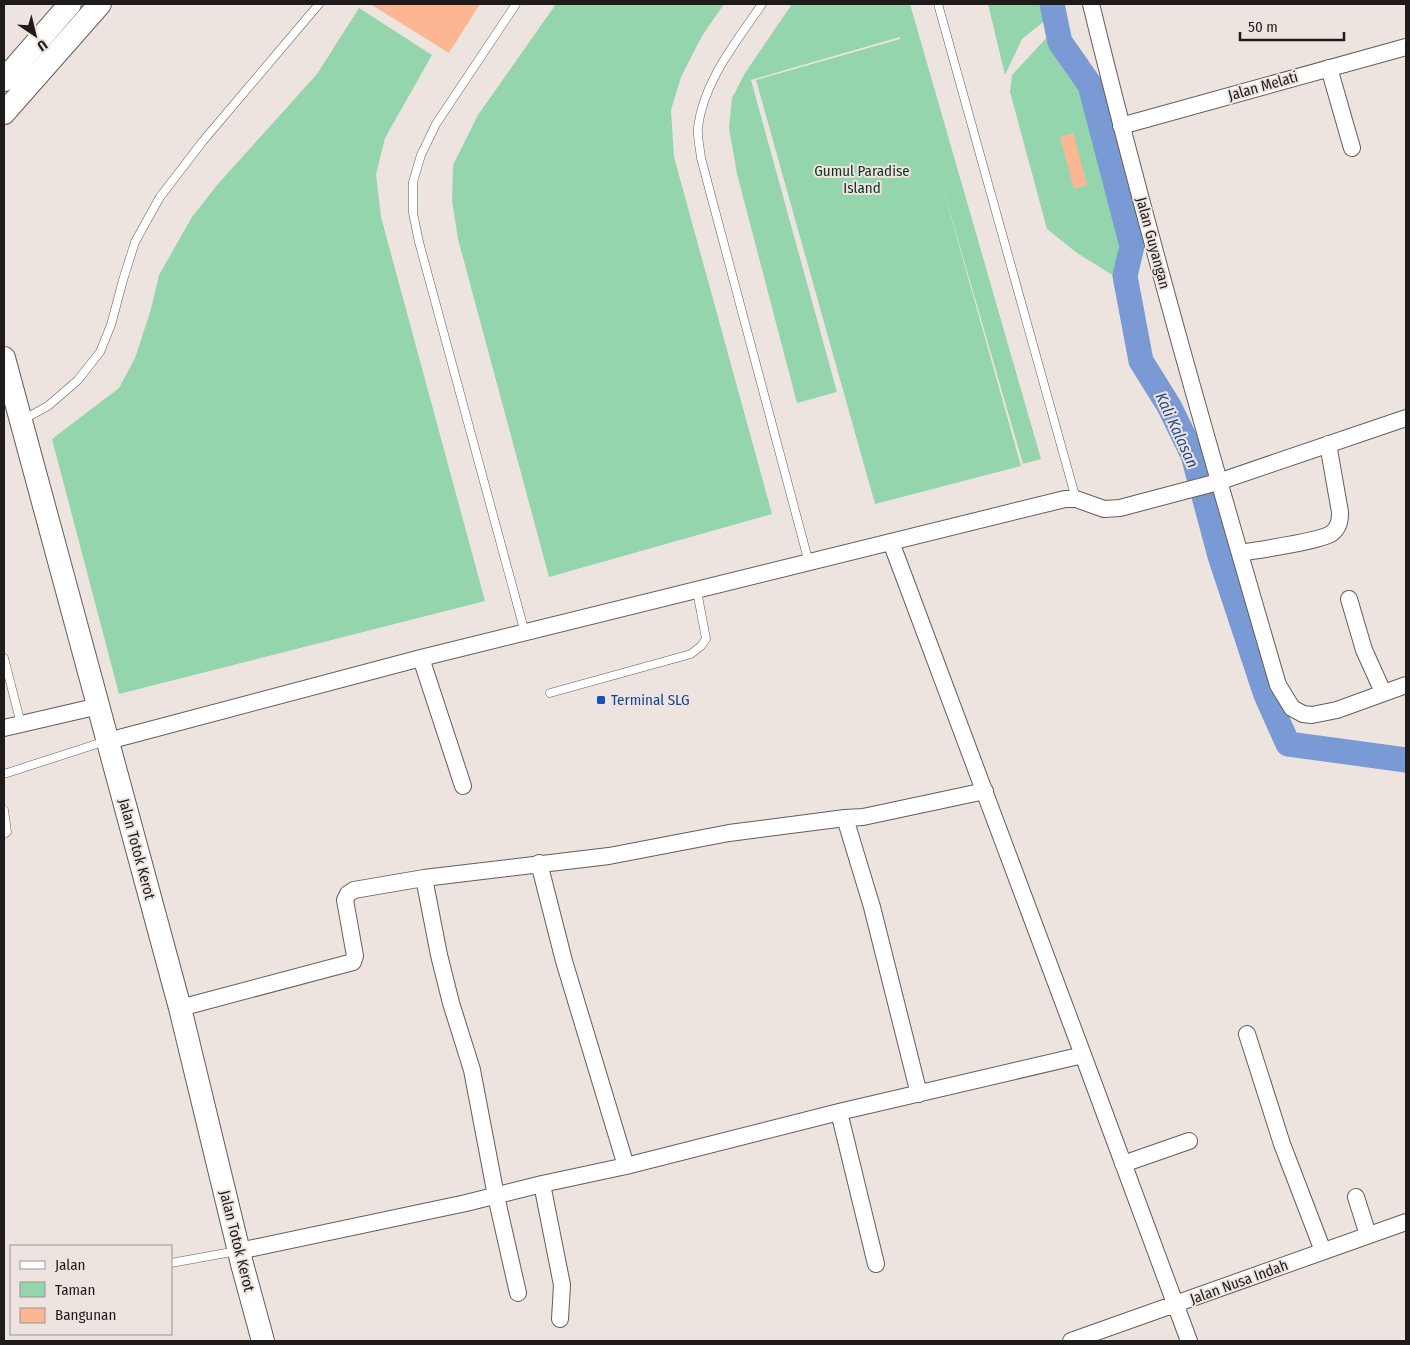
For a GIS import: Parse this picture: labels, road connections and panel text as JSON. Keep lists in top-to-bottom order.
{
  "streets": {
    "main road": ["Jalan Totok Kerot"],
    "street": ["Jalan Melati", "Jalan Guyangan", "Jalan Nusa Indah"]
  },
  "crossings": [
    ["Jalan Melati", "Jalan Guyangan"]
  ],
  "water": ["Kali Kalasan"],
  "parks": ["Gumul Paradise Island"],
  "places": {
    "transit": ["Terminal SLG"]
  },
  "legend": ["Jalan", "Taman", "Bangunan"],
  "scale_bar": "50 m",
  "north": "bottom right"
}
